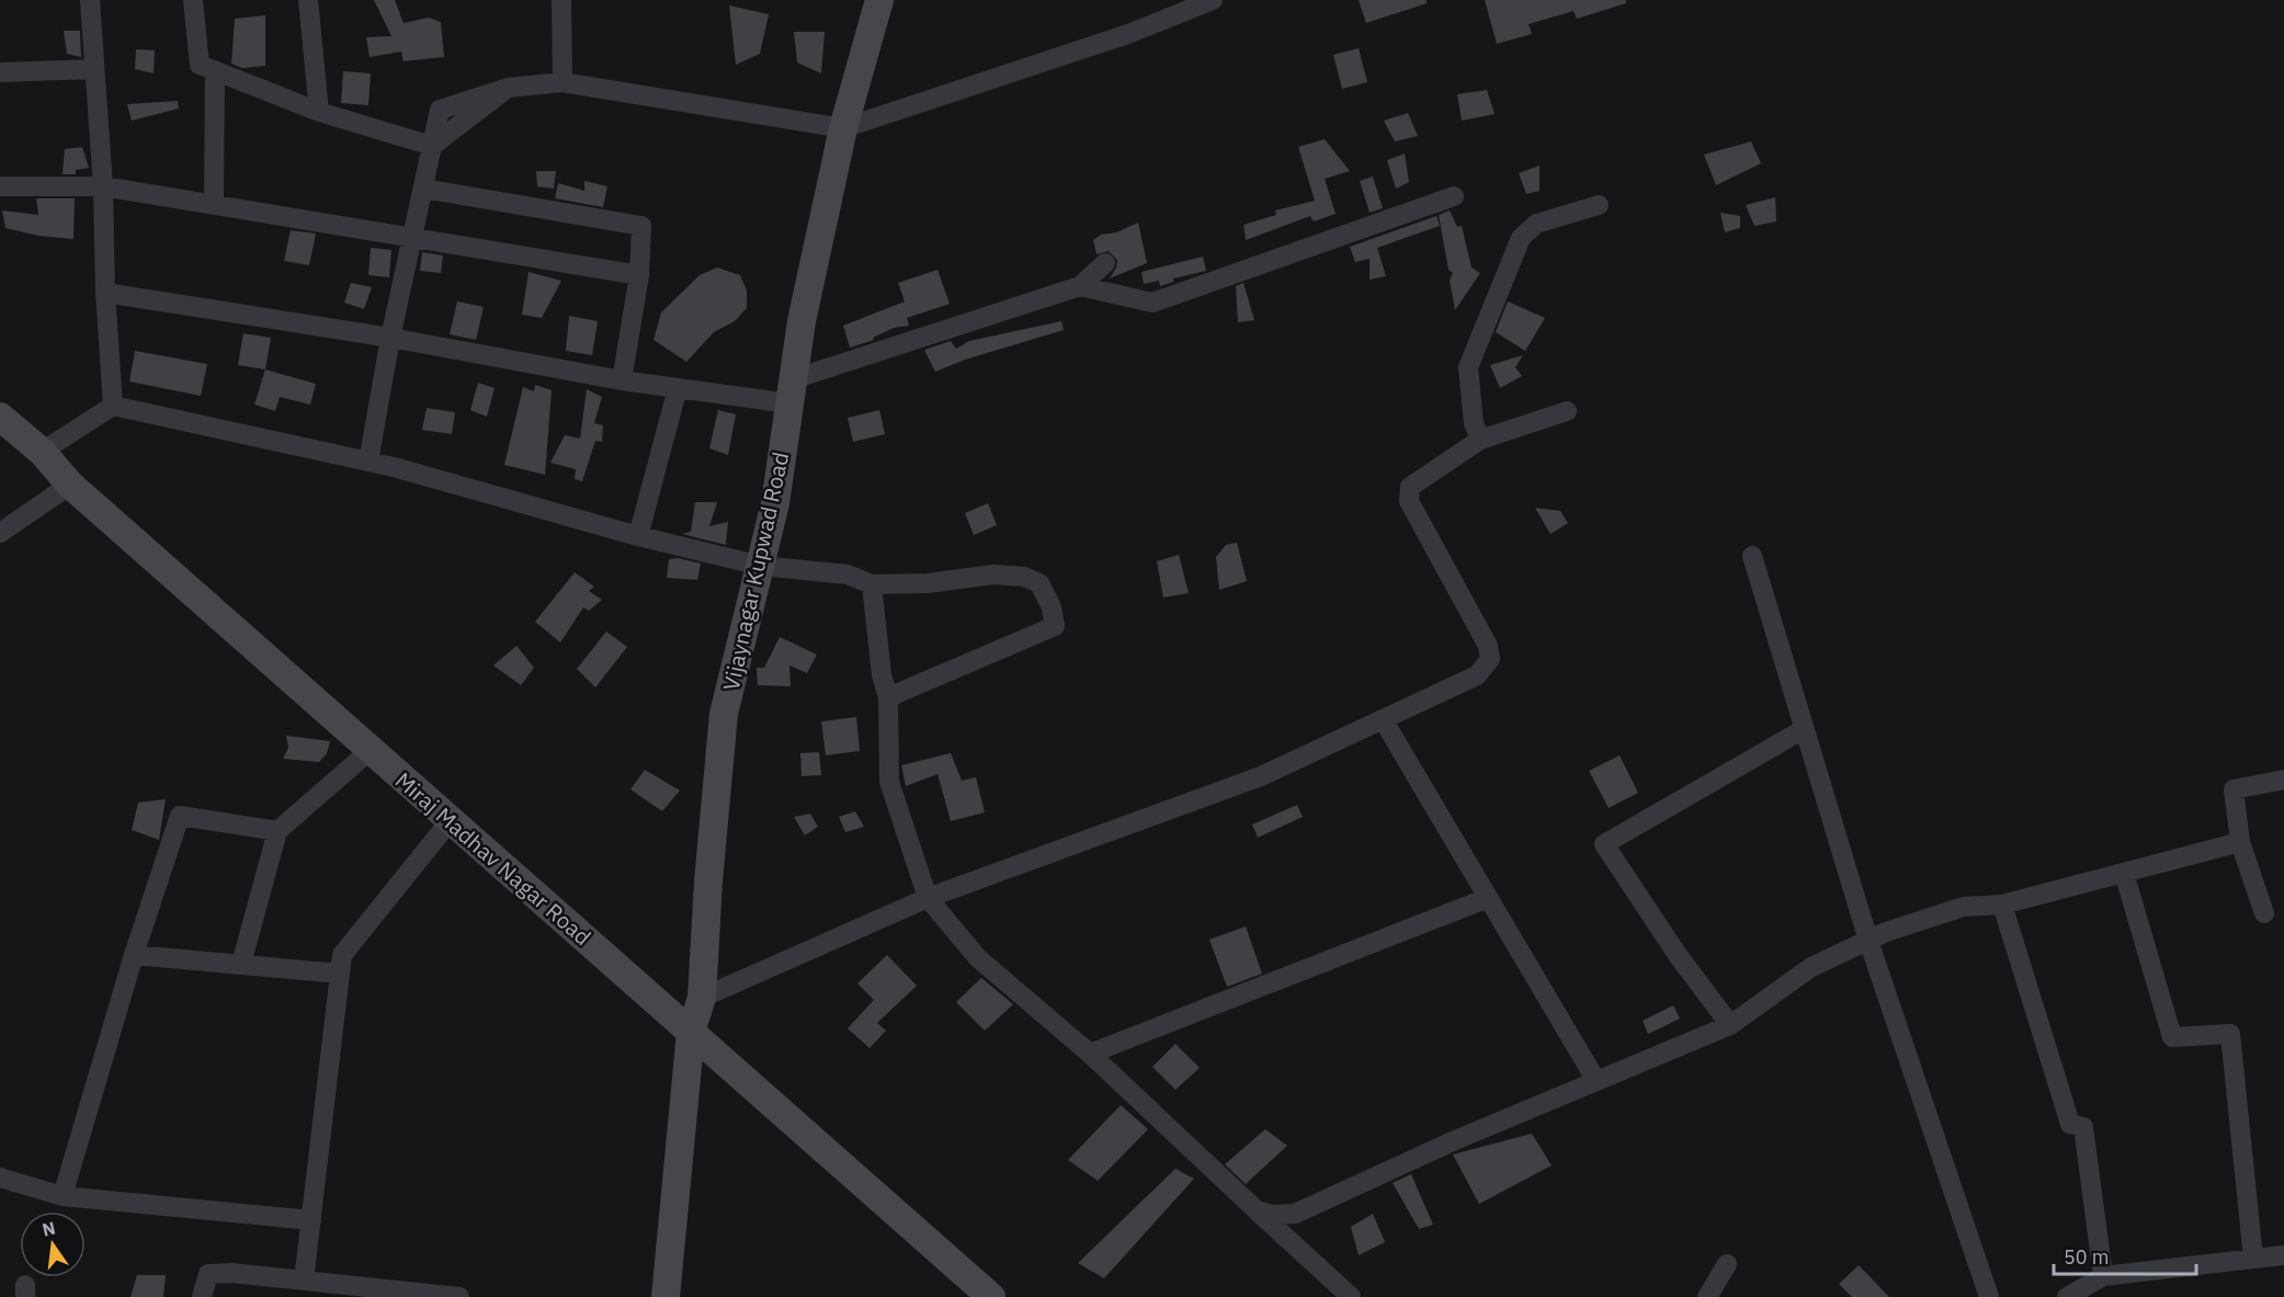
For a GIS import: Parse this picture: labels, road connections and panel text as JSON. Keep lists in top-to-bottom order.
{
  "streets": {
    "street": ["Vijaynagar Kupwad Road", "Miraj Madhav Nagar Road"]
  },
  "crossings": [
    ["Vijaynagar Kupwad Road", "Miraj Madhav Nagar Road"]
  ],
  "scale_bar": "50 m",
  "north": "top"
}
